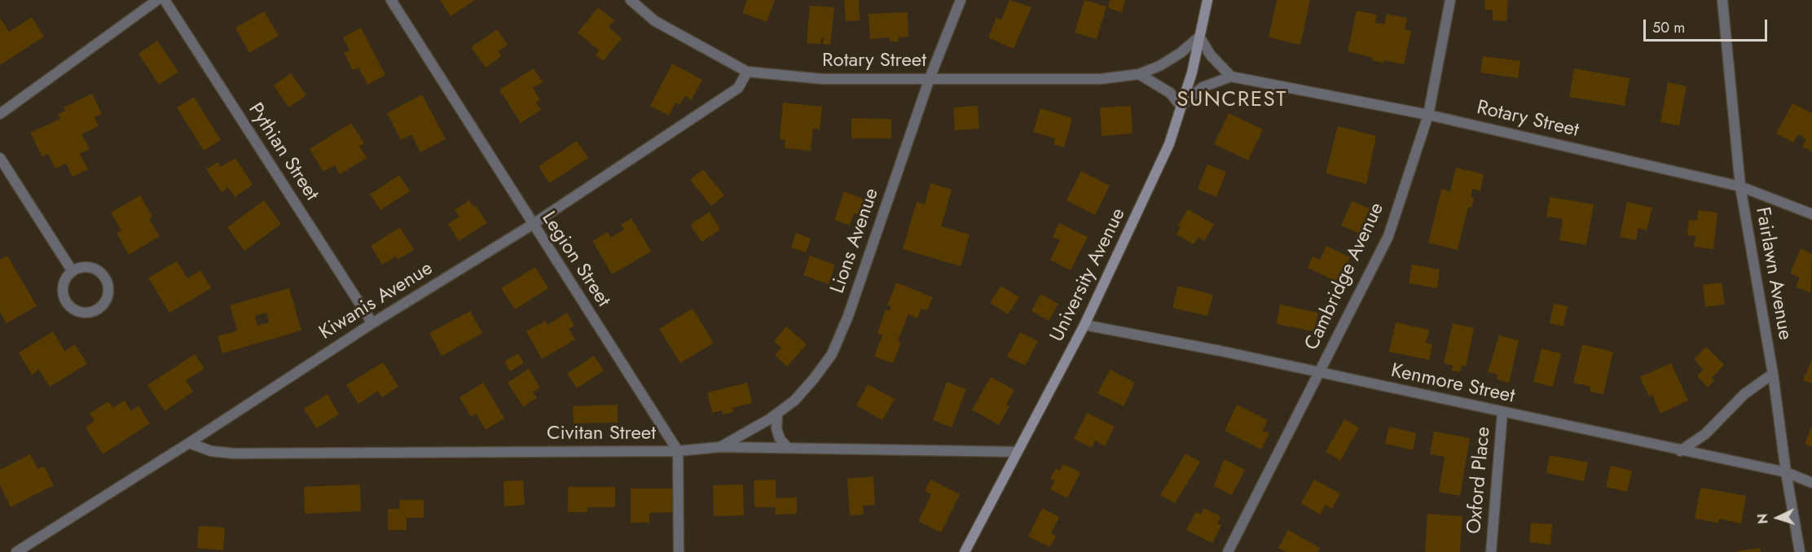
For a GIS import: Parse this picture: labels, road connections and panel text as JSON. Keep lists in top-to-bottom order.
{
  "streets": {
    "street": [
      "Rotary Street",
      "Pythian Street",
      "Lions Avenue",
      "Legion Street",
      "Fairlawn Avenue",
      "University Avenue",
      "Cambridge Avenue",
      "Kiwanis Avenue",
      "Kenmore Street",
      "Civitan Street",
      "Oxford Place"
    ]
  },
  "crossings": [
    ["Rotary Street", "Lions Avenue"],
    ["Rotary Street", "Fairlawn Avenue"],
    ["Rotary Street", "University Avenue"],
    ["Rotary Street", "Cambridge Avenue"],
    ["Rotary Street", "Kiwanis Avenue"],
    ["Pythian Street", "Kiwanis Avenue"],
    ["Lions Avenue", "Civitan Street"],
    ["Legion Street", "Kiwanis Avenue"],
    ["Legion Street", "Civitan Street"],
    ["Fairlawn Avenue", "Kenmore Street"],
    ["University Avenue", "Kenmore Street"],
    ["University Avenue", "Civitan Street"],
    ["Cambridge Avenue", "Kenmore Street"],
    ["Kiwanis Avenue", "Civitan Street"],
    ["Kenmore Street", "Oxford Place"]
  ],
  "districts": ["SUNCREST"],
  "scale_bar": "50 m",
  "north": "left"
}
